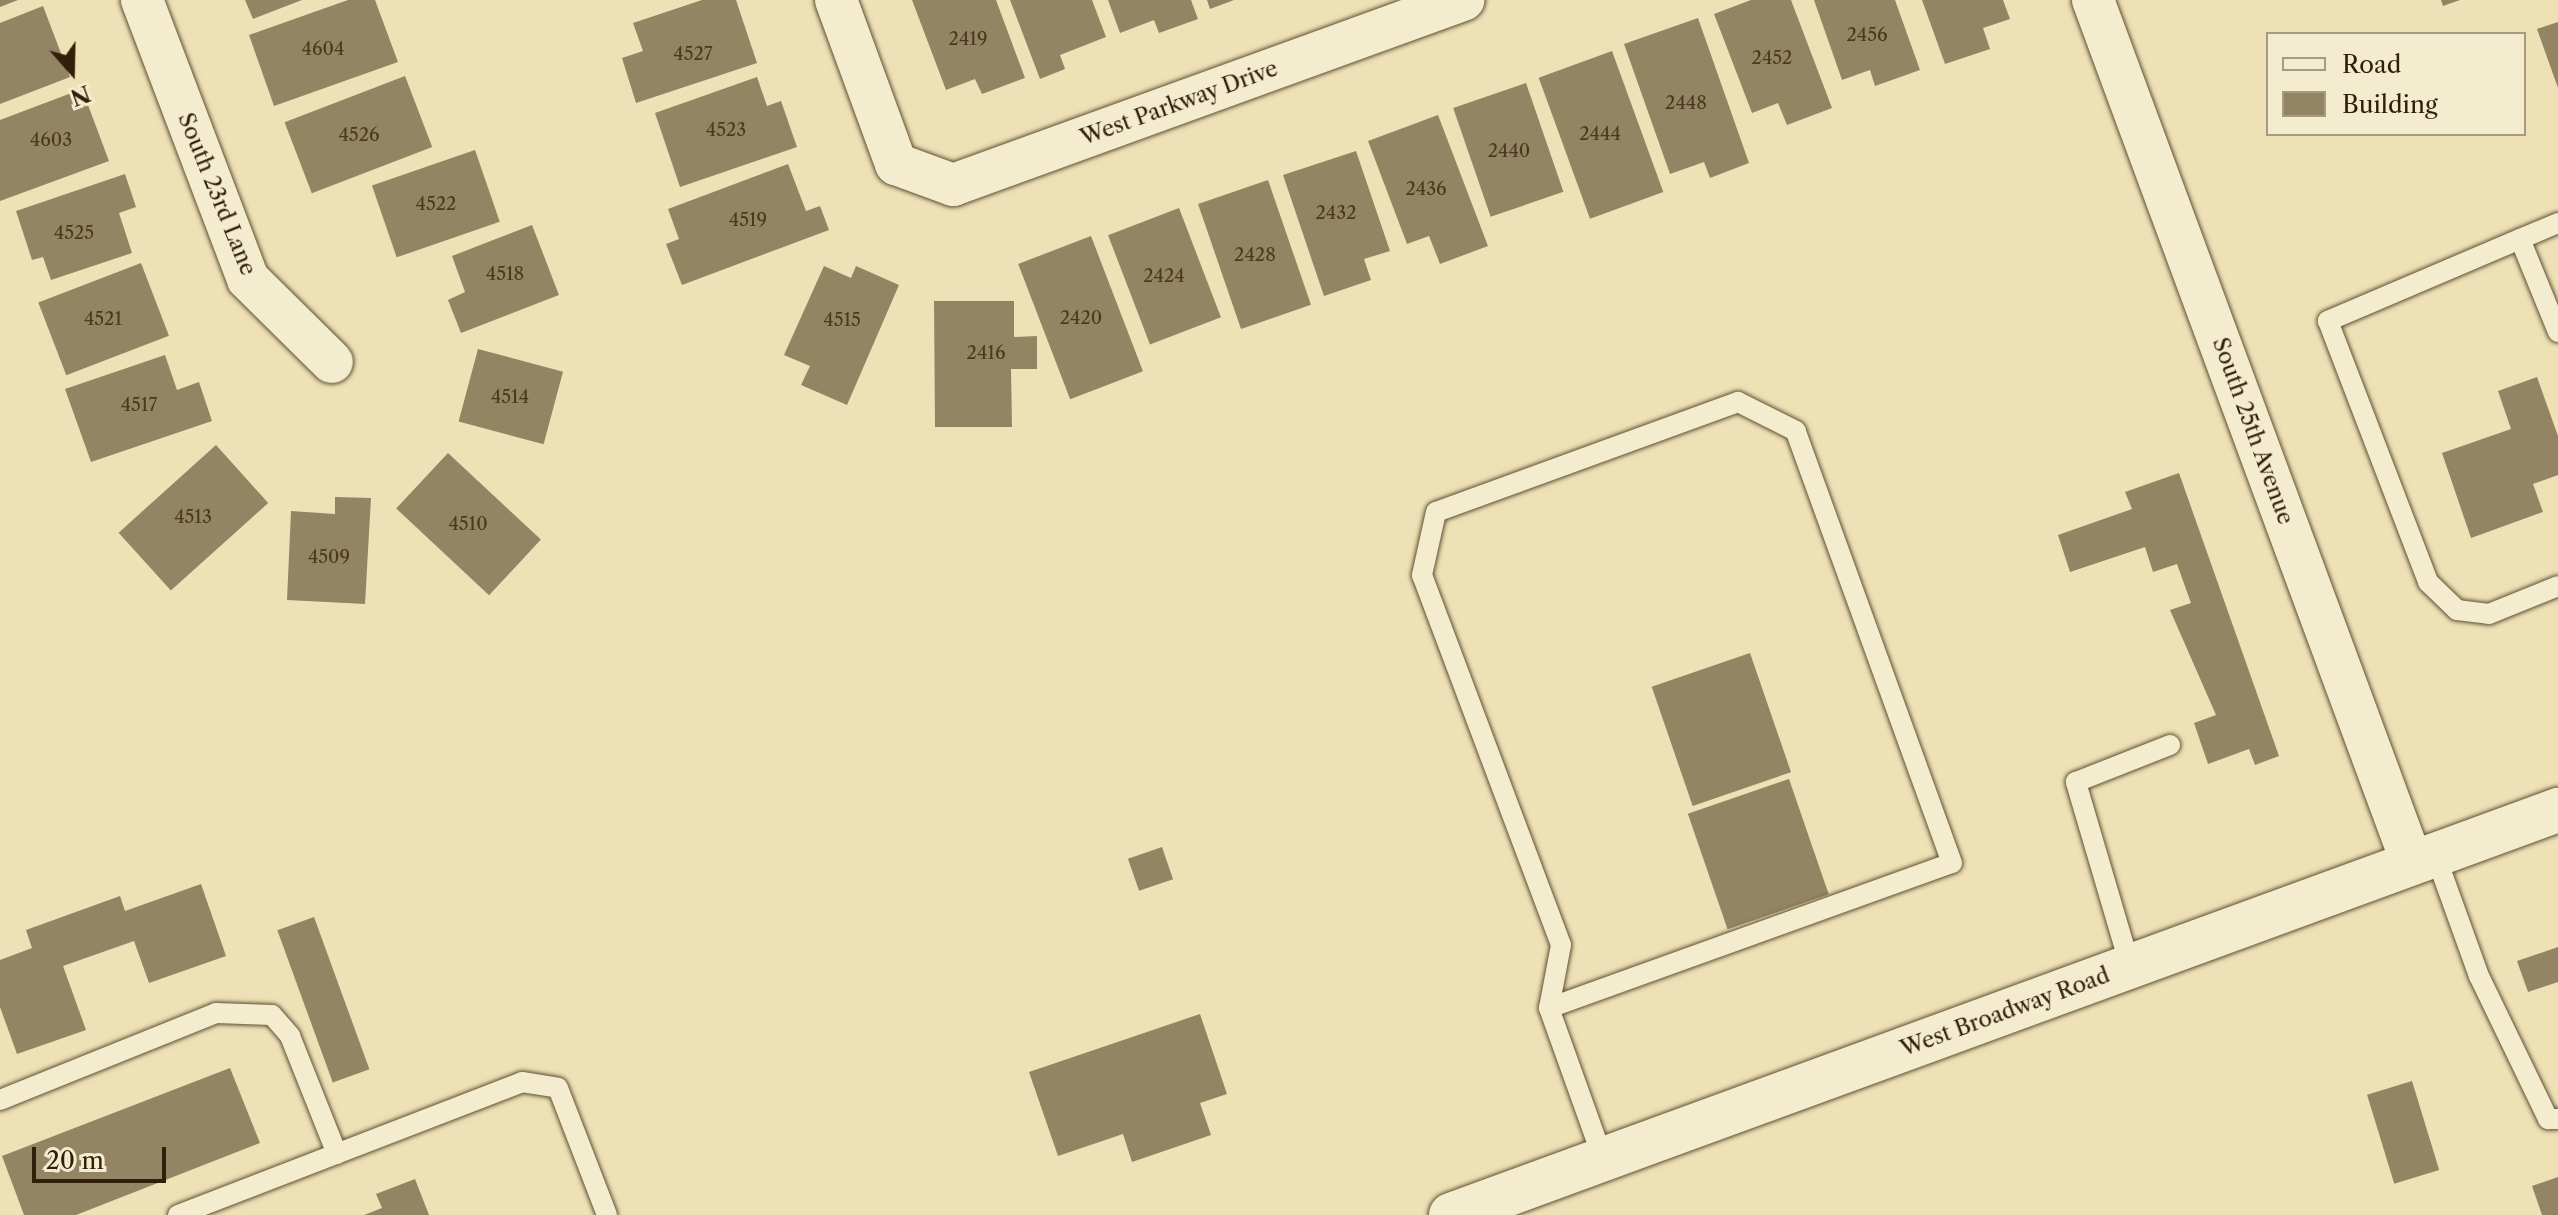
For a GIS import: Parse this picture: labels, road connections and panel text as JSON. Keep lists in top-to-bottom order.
{
  "streets": {
    "main road": ["West Broadway Road"],
    "street": ["West Parkway Drive", "South 23rd Lane", "South 25th Avenue"]
  },
  "crossings": [
    ["South 25th Avenue", "West Broadway Road"]
  ],
  "house_numbers": [
    "2456",
    "2419",
    "4604",
    "4527",
    "2452",
    "2448",
    "4523",
    "2444",
    "4526",
    "4603",
    "2440",
    "2436",
    "4522",
    "2432",
    "4519",
    "4525",
    "2428",
    "4518",
    "2424",
    "2420",
    "4521",
    "4515",
    "2416",
    "4514",
    "4517",
    "4513",
    "4510",
    "4509"
  ],
  "legend": ["Road", "Building"],
  "scale_bar": "20 m",
  "north": "bottom"
}
